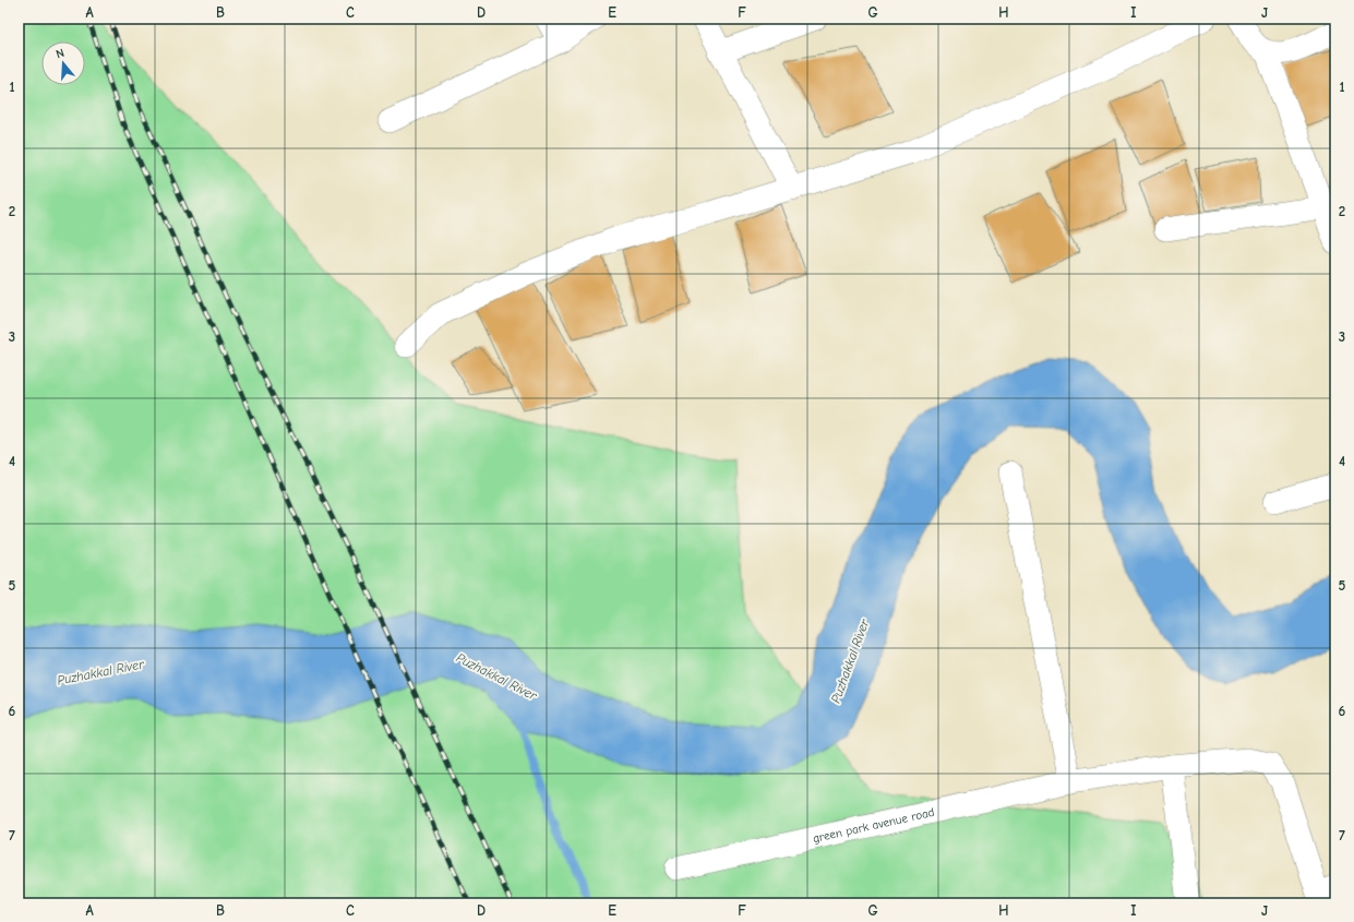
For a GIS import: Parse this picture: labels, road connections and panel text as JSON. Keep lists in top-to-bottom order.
{
  "streets": {
    "street": ["green park avenue road"]
  },
  "water": ["Puzhakkal River"],
  "north": "top",
  "grid": {
    "columns": [
      "A",
      "B",
      "C",
      "D",
      "E",
      "F",
      "G",
      "H",
      "I",
      "J"
    ],
    "rows": [
      "1",
      "2",
      "3",
      "4",
      "5",
      "6",
      "7"
    ]
  }
}
